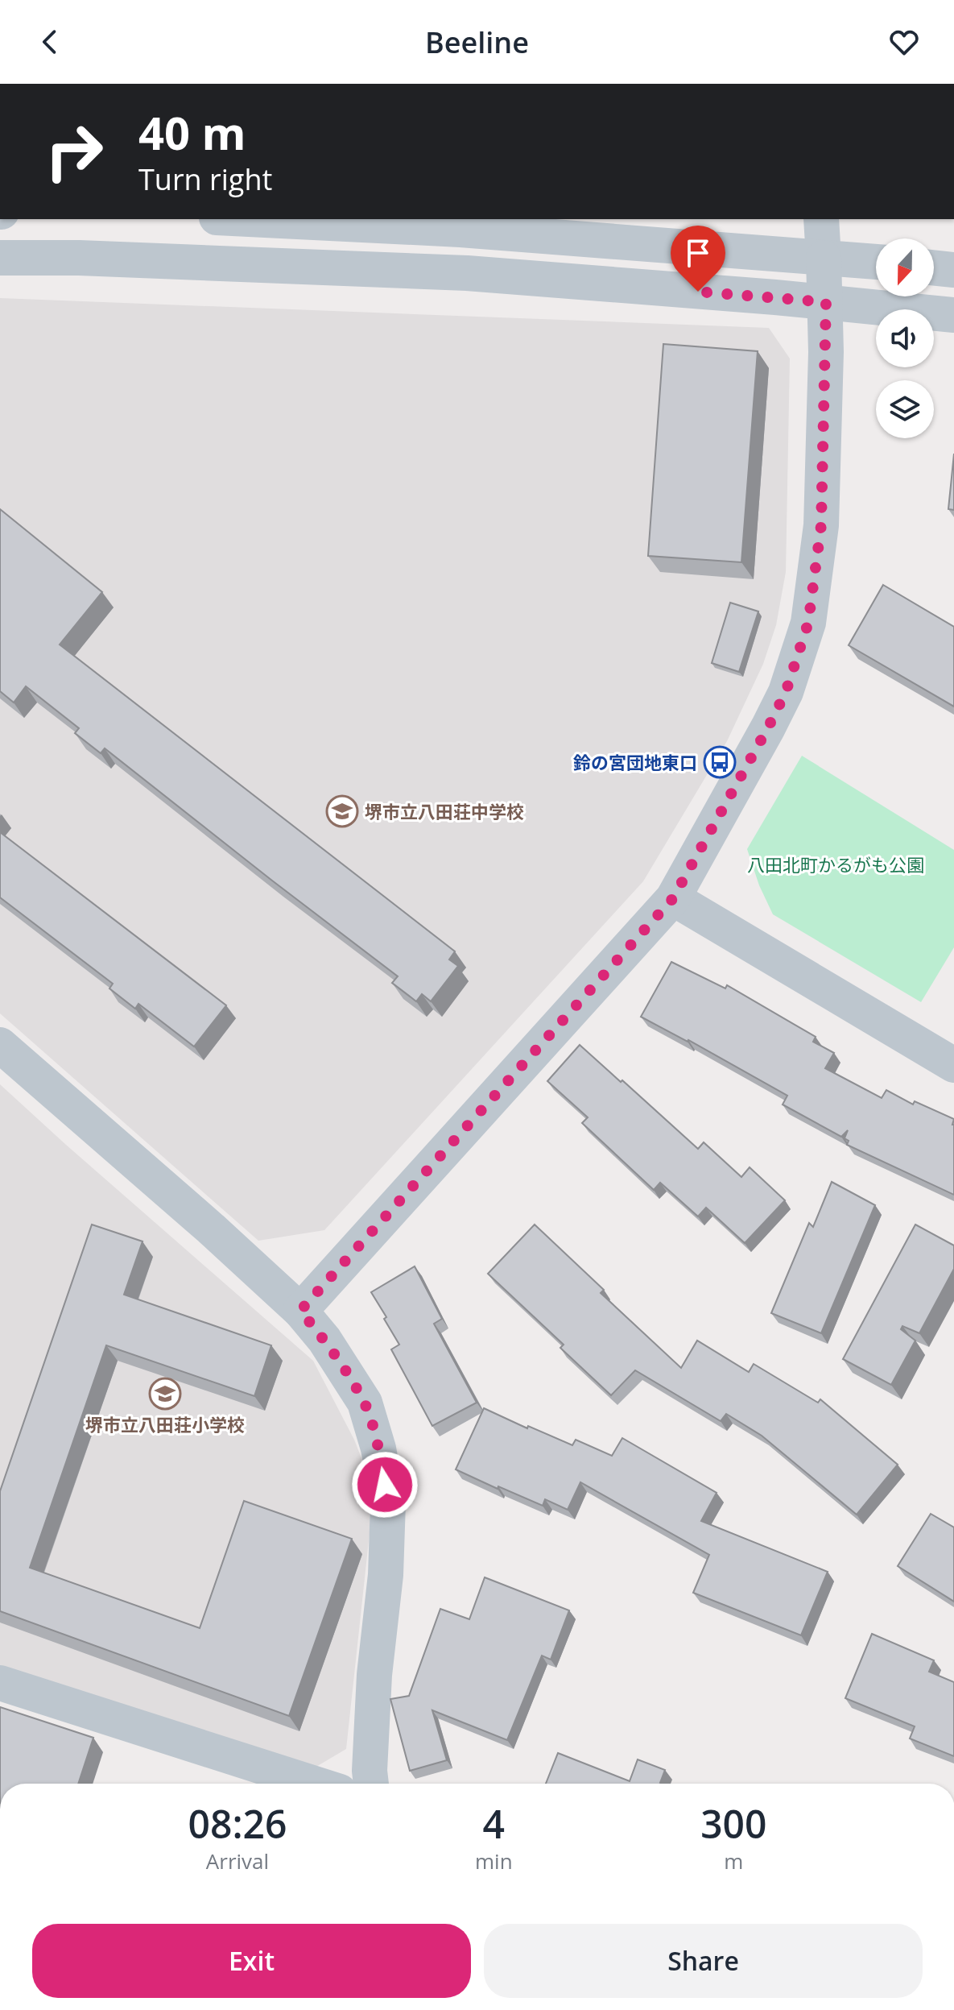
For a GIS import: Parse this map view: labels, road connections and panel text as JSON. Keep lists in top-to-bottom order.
{
  "parks": ["八田北町かるがも公園"],
  "places": {
    "bus stop": ["鈴の宮団地東口"],
    "school or university": ["堺市立八田荘中学校", "堺市立八田荘小学校"]
  },
  "north": "bottom",
  "page": {
    "header": "Beeline",
    "turn": ["40 m", "Turn right"],
    "eta": [
      "08:26",
      "Arrival",
      "4",
      "min",
      "300",
      "m"
    ],
    "buttons": ["Exit", "Share"]
  }
}
